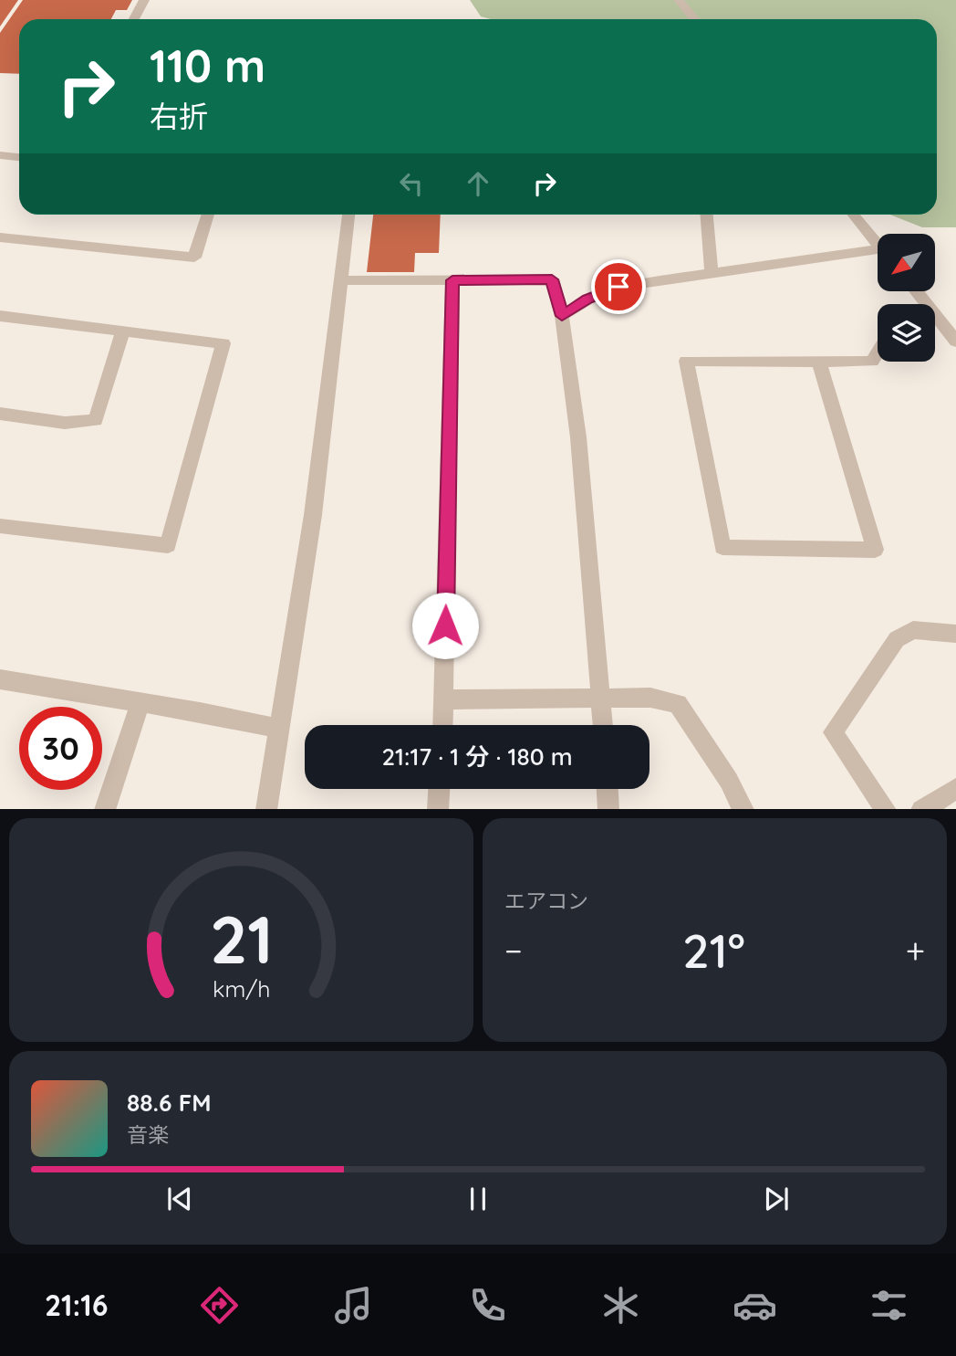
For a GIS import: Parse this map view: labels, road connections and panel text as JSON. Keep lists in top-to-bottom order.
{
  "north": "bottom left",
  "page": {
    "turn": ["110 m", "右折"],
    "limit": "30",
    "trip": "21:17 · 1 分 · 180 m",
    "tile": "エアコン",
    "heat": ["−", "21°", "+"],
    "song": ["88.6 FM", "音楽"],
    "tabs": "21:16",
    "gauge": ["21", "km/h"]
  }
}
